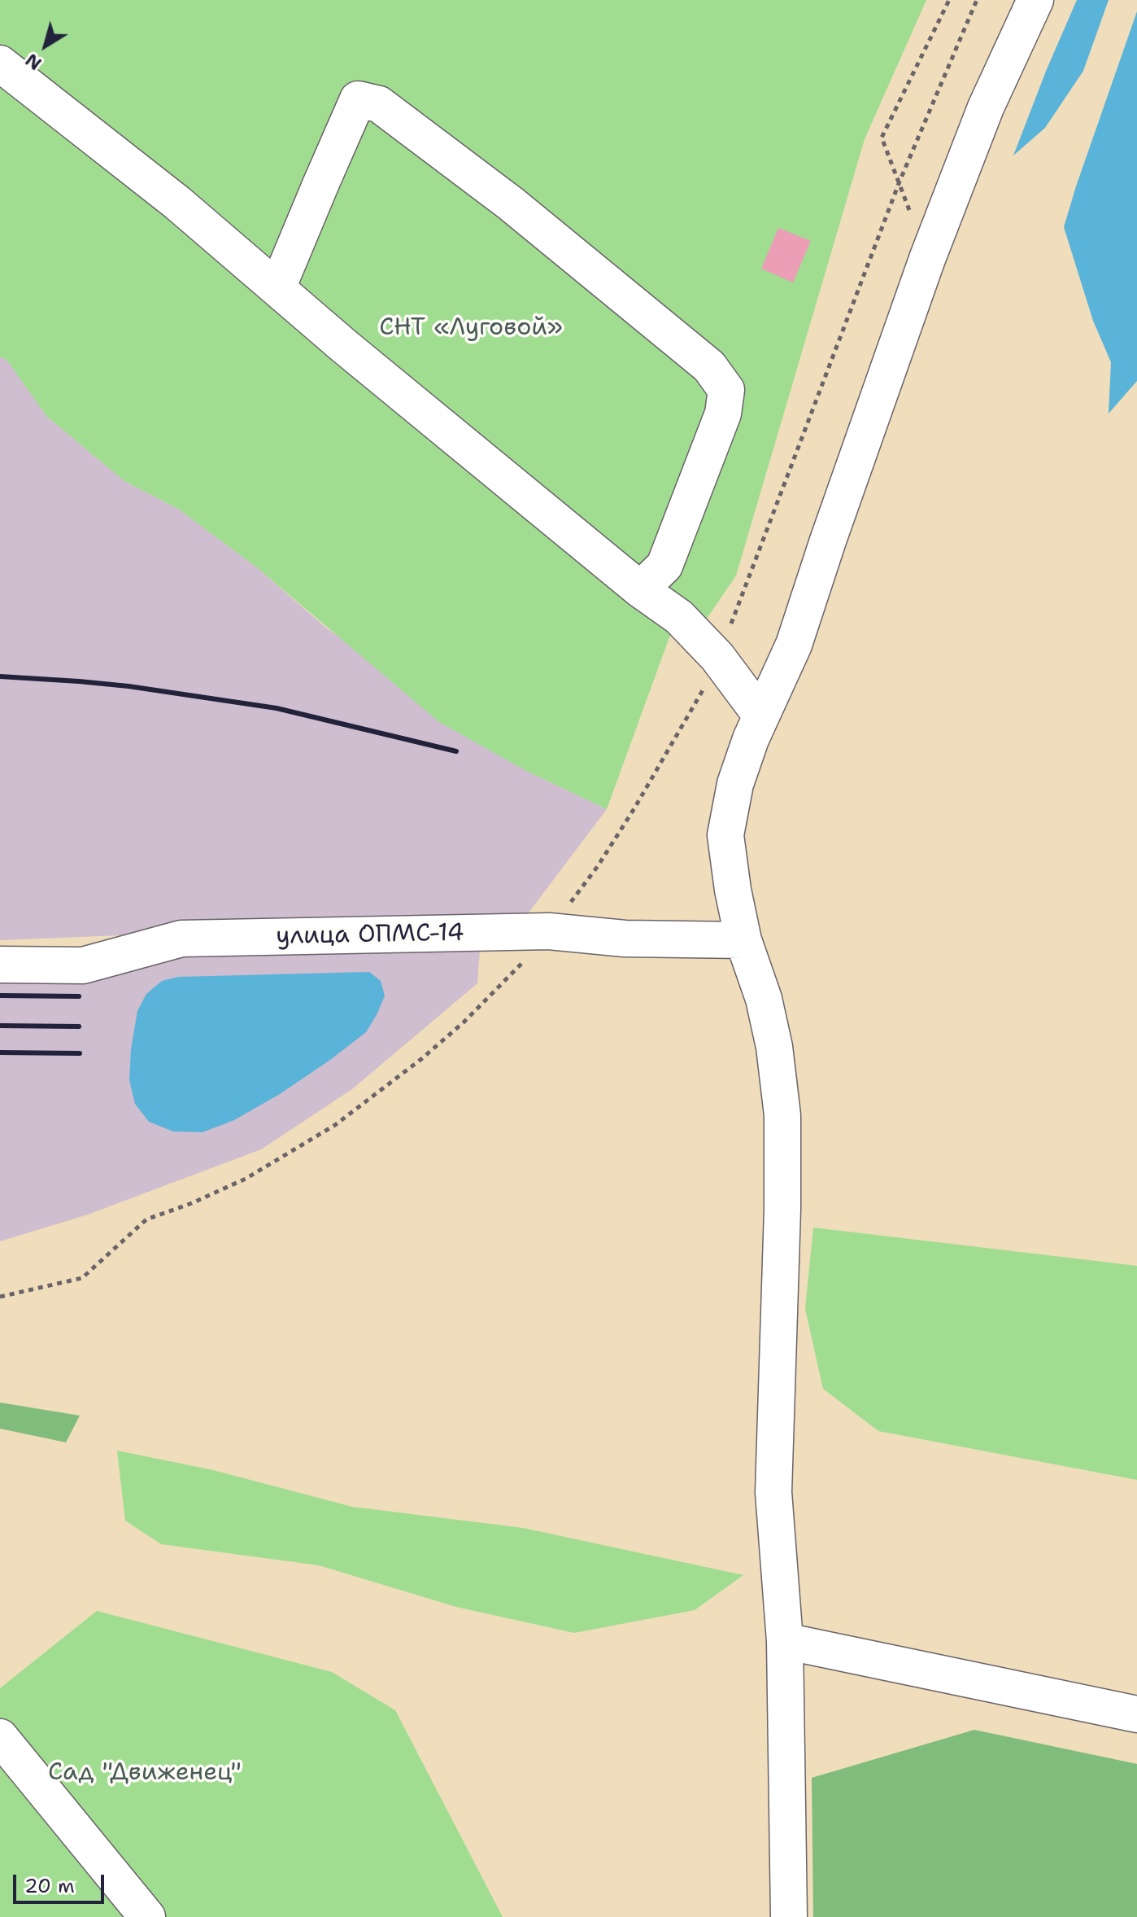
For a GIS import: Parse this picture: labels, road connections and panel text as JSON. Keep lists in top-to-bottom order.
{
  "streets": {
    "street": ["улица ОПМС-14"]
  },
  "parks": ["СНТ «Луговой»", "Сад \"Движенец\""],
  "scale_bar": "20 m",
  "north": "bottom left"
}
